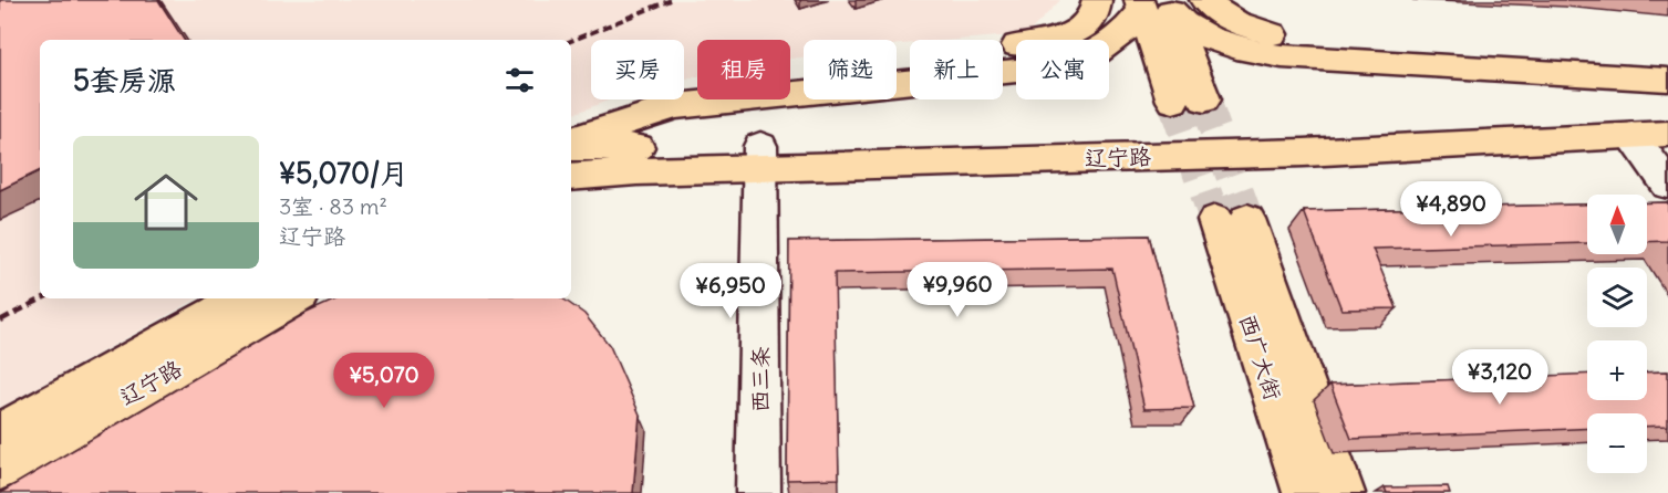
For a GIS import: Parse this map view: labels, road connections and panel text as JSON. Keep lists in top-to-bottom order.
{
  "streets": {
    "main road": ["辽宁路", "西广大街"],
    "street": ["西三条"]
  },
  "crossings": [
    ["辽宁路", "西三条"]
  ],
  "north": "top",
  "page": {
    "chip": [
      "买房",
      "租房",
      "筛选",
      "新上",
      "公寓"
    ],
    "heading": "5套房源",
    "list": [
      {
        "name": "¥5,070/月",
        "note": "3室 · 83 m² · 辽宁路"
      }
    ],
    "price": [
      "¥4,890",
      "¥9,960",
      "¥6,950",
      "¥3,120",
      "¥5,070"
    ],
    "map_buttons": ["+", "−"]
  }
}
